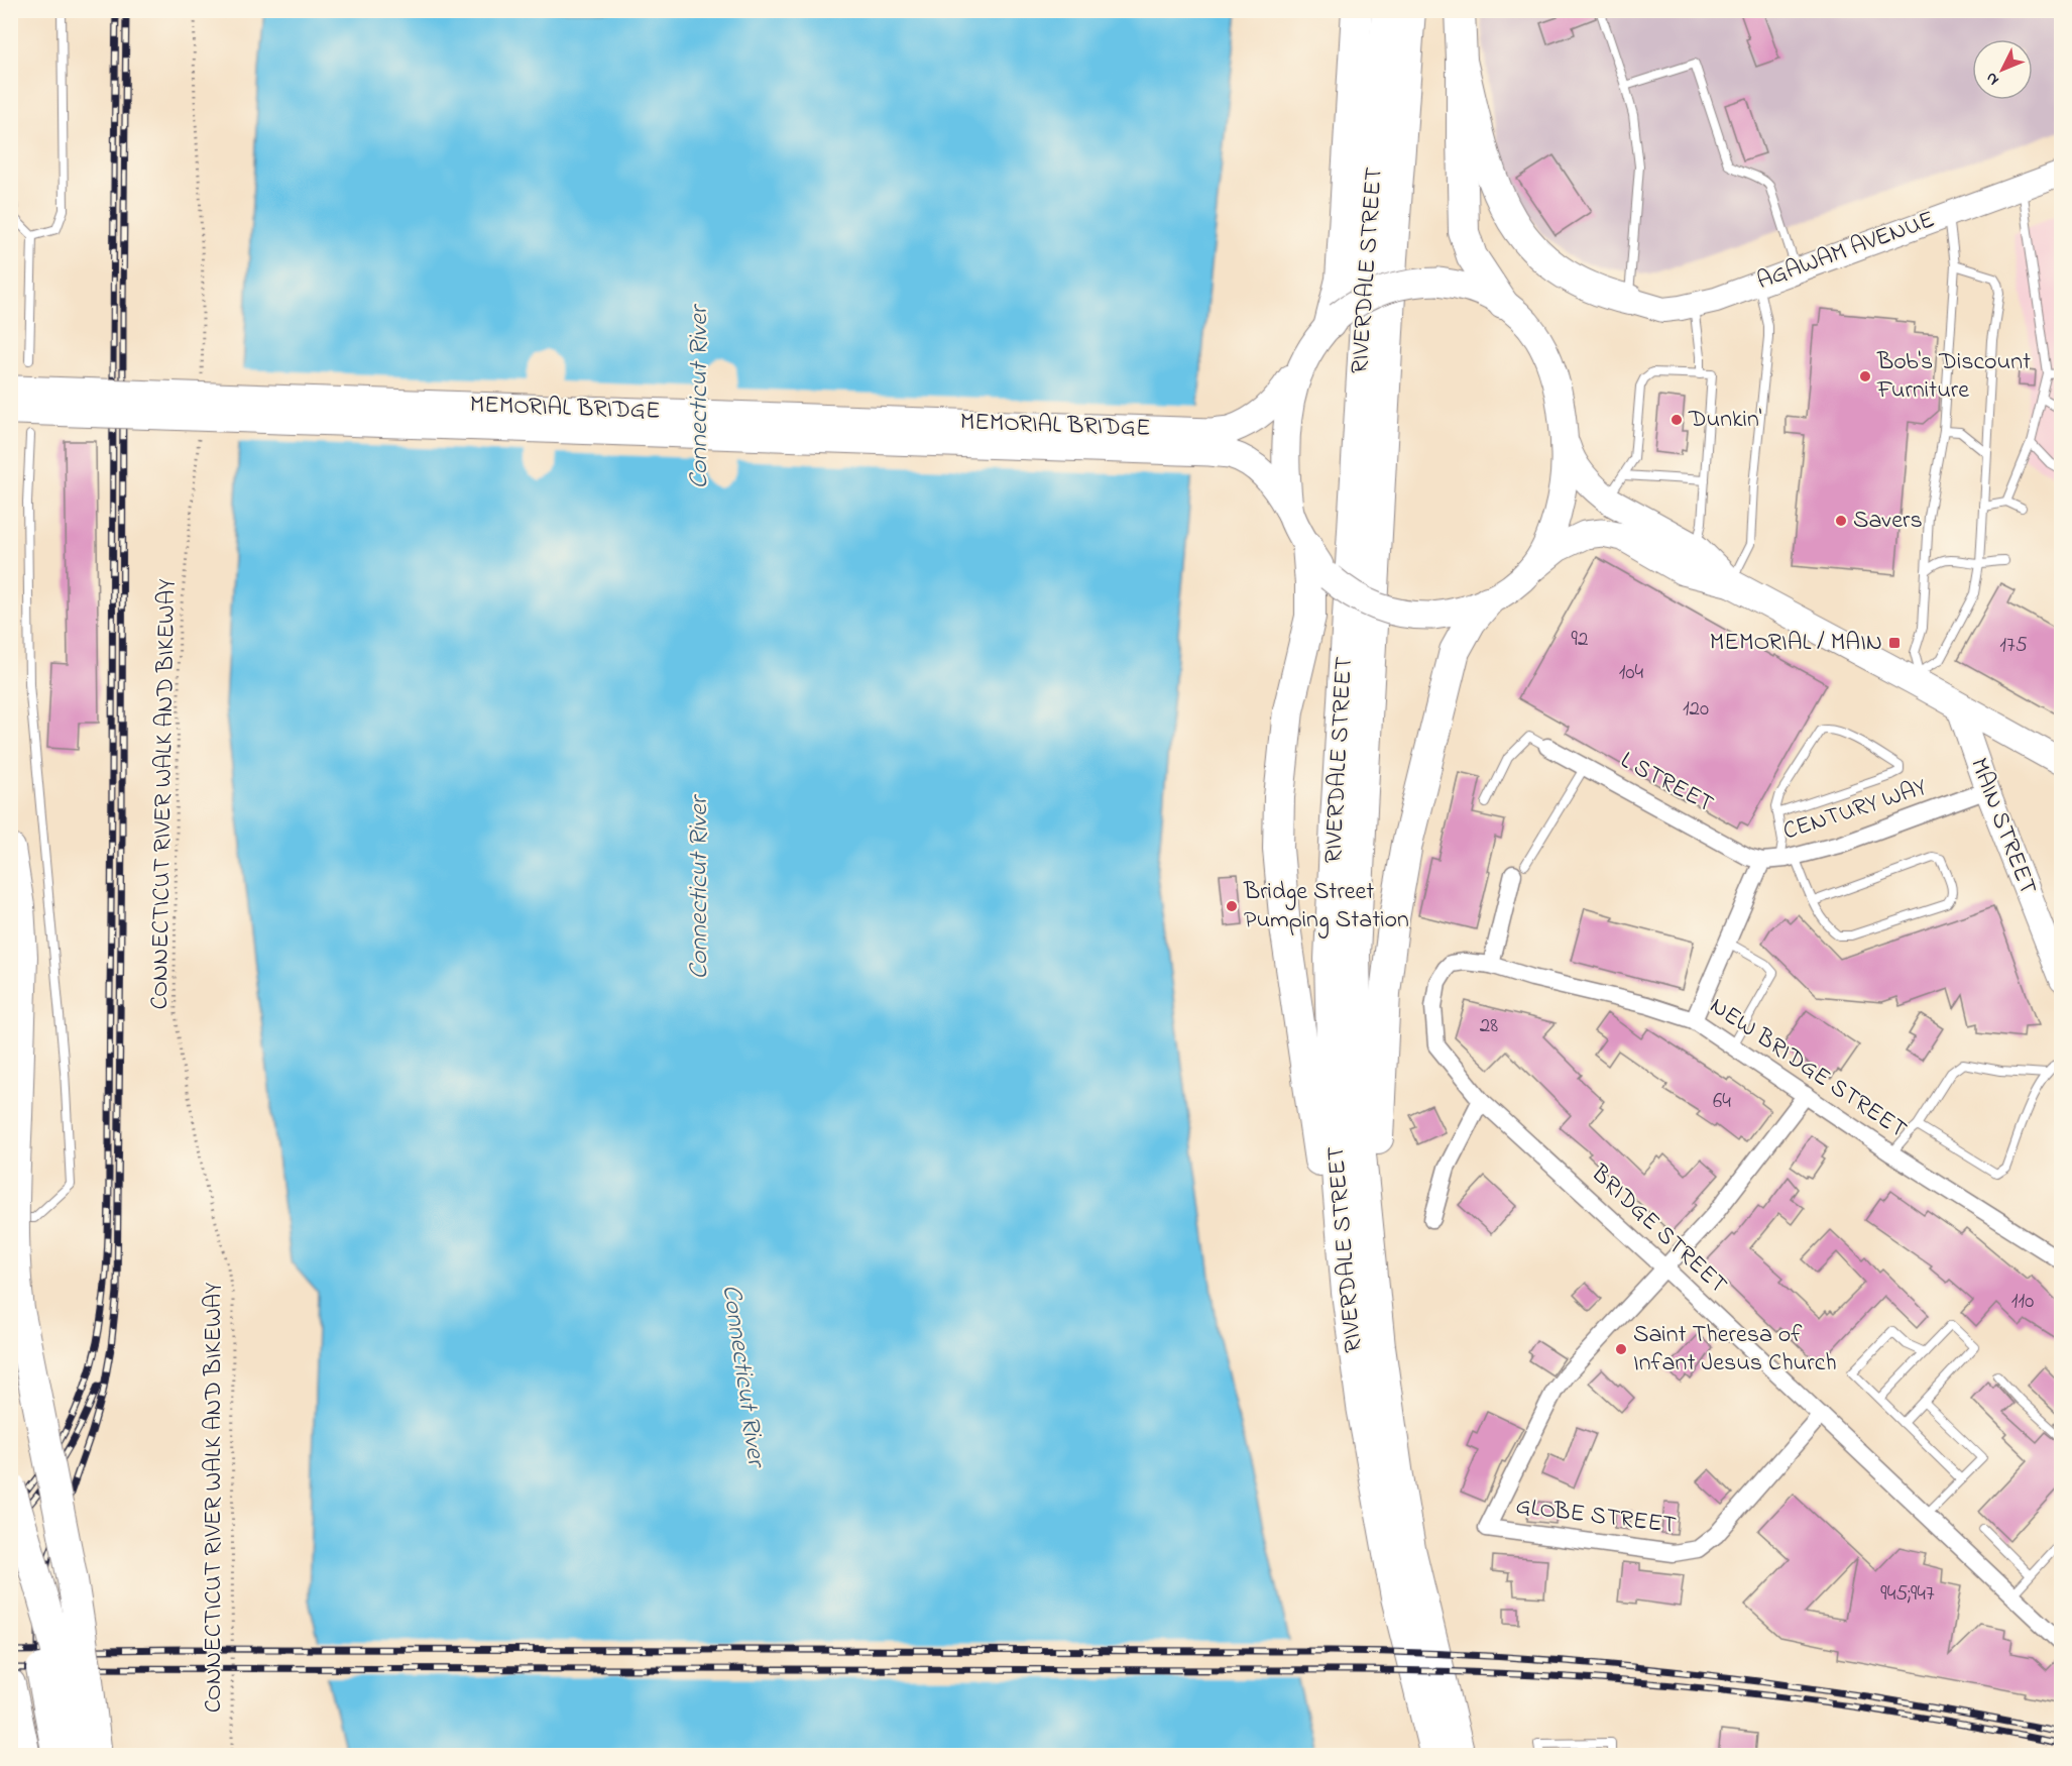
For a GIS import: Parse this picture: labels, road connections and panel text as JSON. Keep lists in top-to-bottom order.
{
  "streets": {
    "highway": ["RIVERDALE STREET"],
    "main road": ["MEMORIAL BRIDGE"],
    "street": [
      "AGAWAM AVENUE",
      "L STREET",
      "CENTURY WAY",
      "MAIN STREET",
      "NEW BRIDGE STREET",
      "BRIDGE STREET",
      "GLOBE STREET"
    ],
    "path": ["CONNECTICUT RIVER WALK AND BIKEWAY"]
  },
  "crossings": [
    ["L STREET", "CENTURY WAY"],
    ["CENTURY WAY", "MAIN STREET"],
    ["CENTURY WAY", "NEW BRIDGE STREET"],
    ["NEW BRIDGE STREET", "BRIDGE STREET"],
    ["BRIDGE STREET", "GLOBE STREET"]
  ],
  "water": ["Connecticut River"],
  "places": {
    "other": [
      "Bob's Discount Furniture",
      "Dunkin'",
      "Savers",
      "Bridge Street Pumping Station",
      "Saint Theresa of Infant Jesus Church"
    ],
    "transit": ["MEMORIAL / MAIN"]
  },
  "house_numbers": [
    "92",
    "175",
    "104",
    "120",
    "28",
    "64",
    "110",
    "945;947"
  ],
  "north": "bottom left"
}
